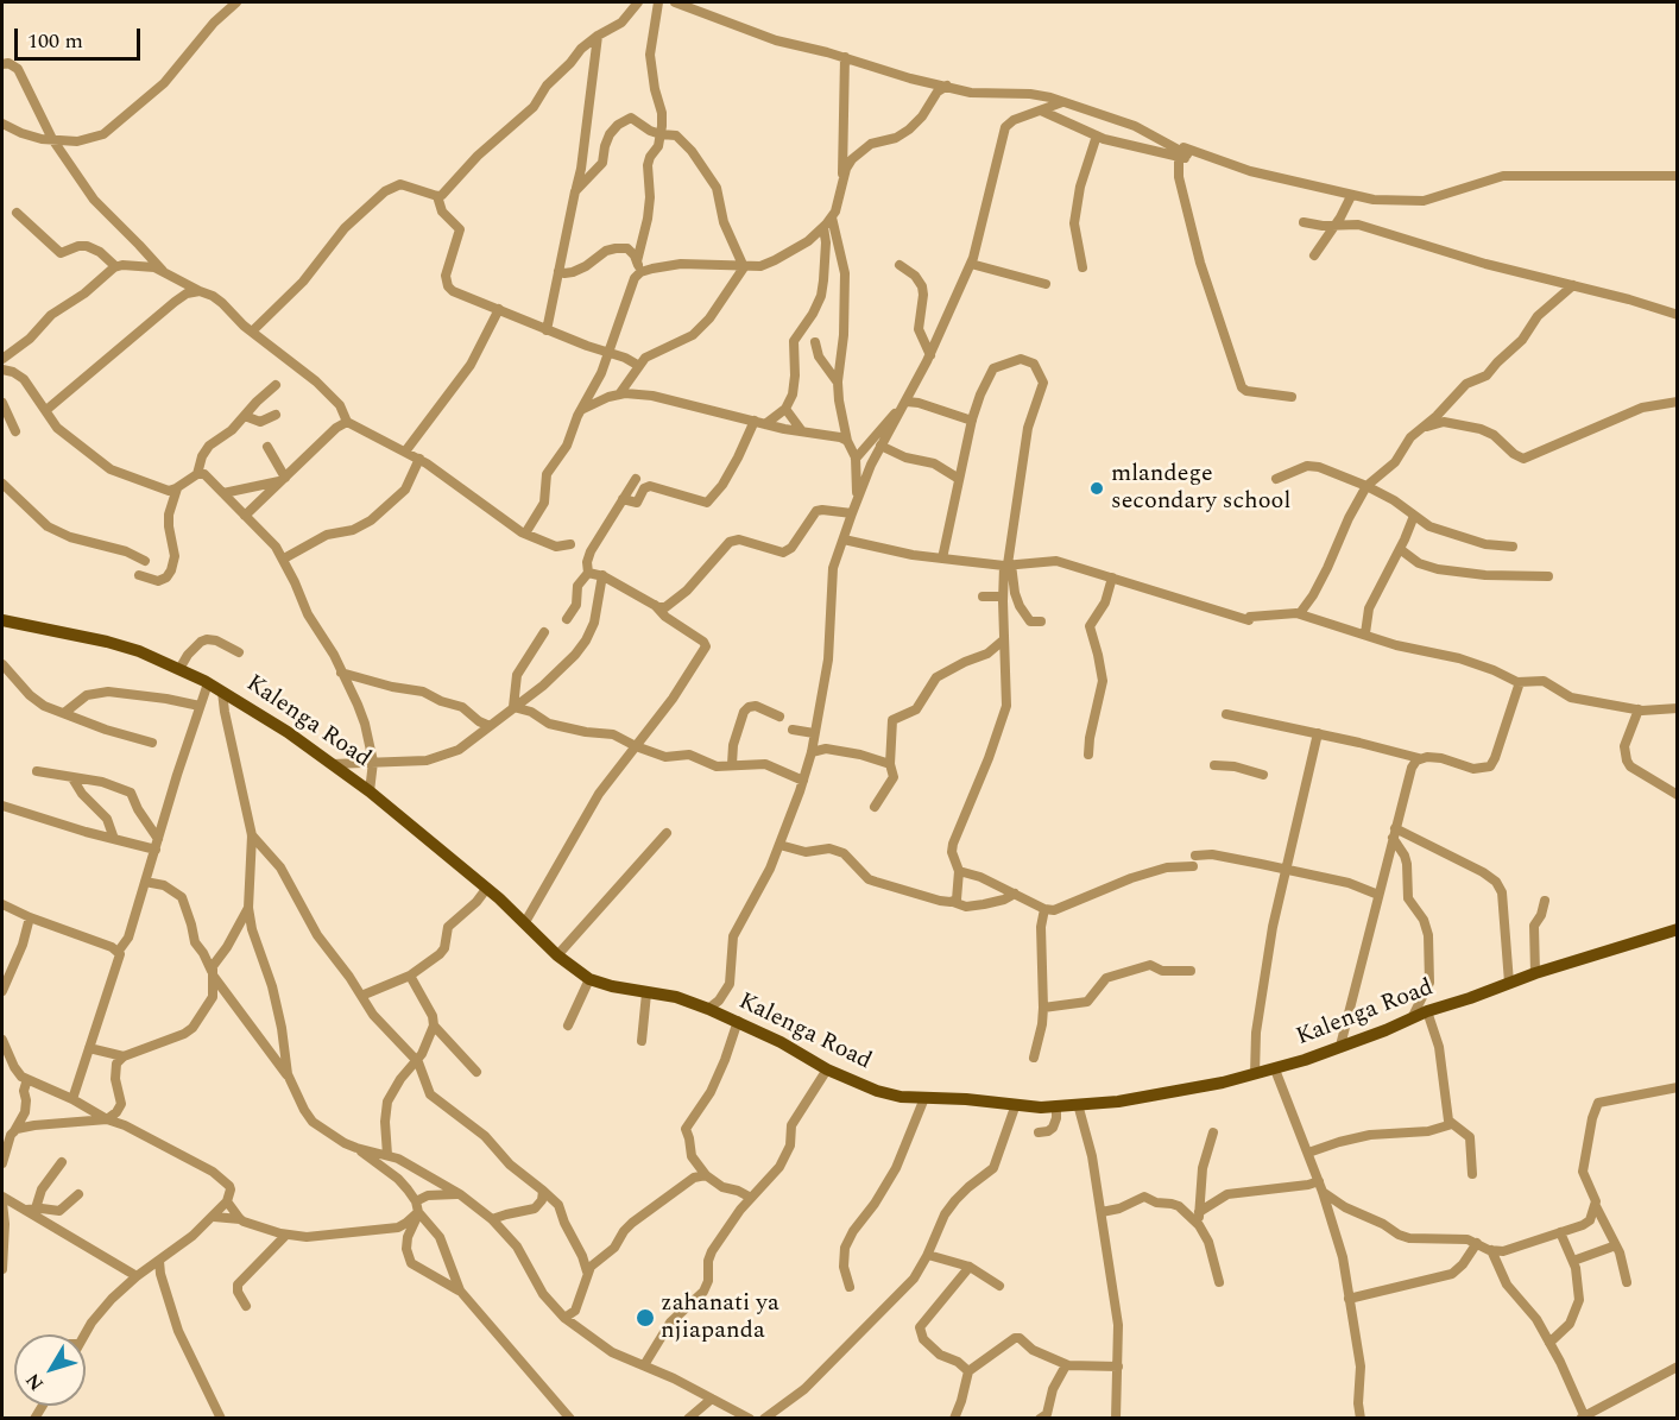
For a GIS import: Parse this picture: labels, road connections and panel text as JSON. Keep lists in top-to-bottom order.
{
  "streets": {
    "main road": ["Kalenga Road"]
  },
  "places": ["mlandege secondary school", "zahanati ya njiapanda"],
  "scale_bar": "100 m",
  "north": "bottom left"
}
